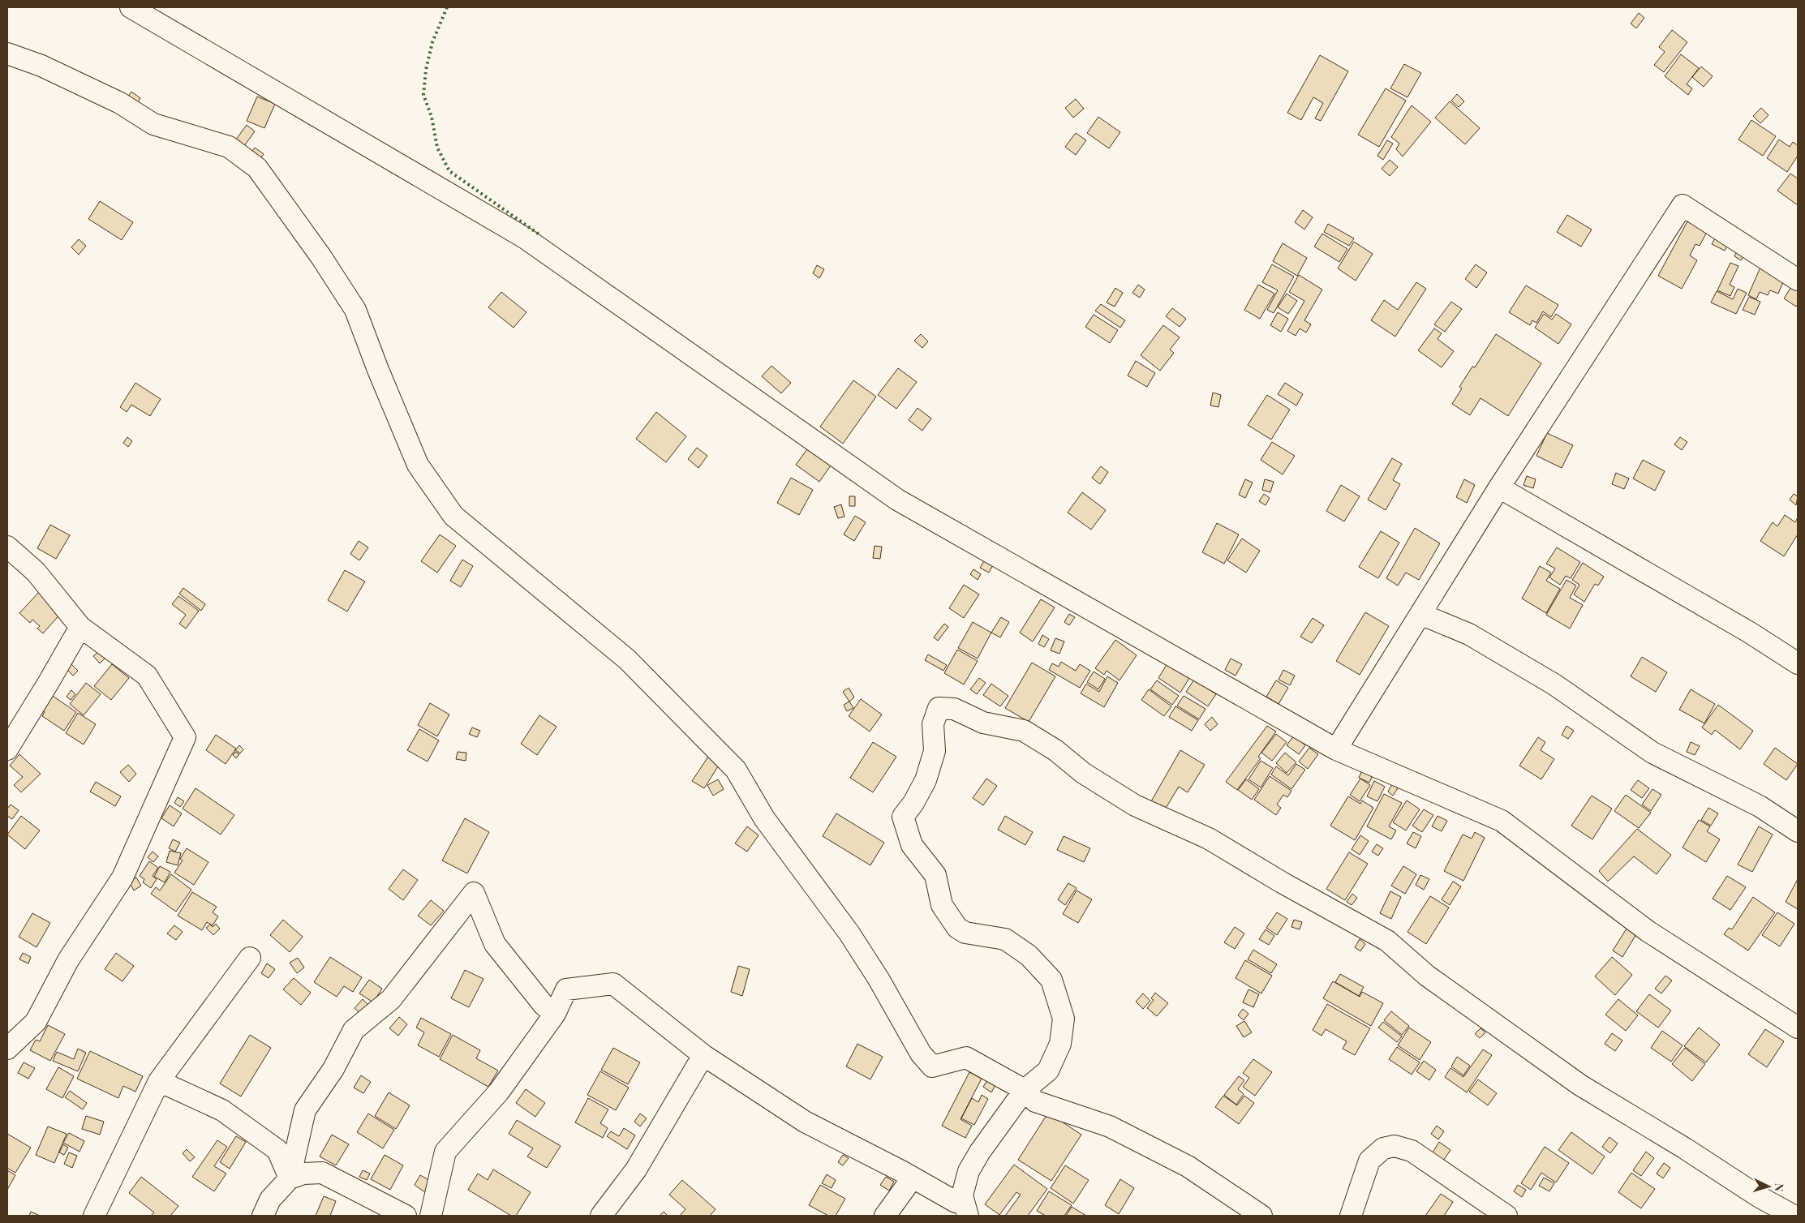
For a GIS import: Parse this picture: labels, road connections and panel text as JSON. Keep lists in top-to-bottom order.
{
  "north": "right"
}
